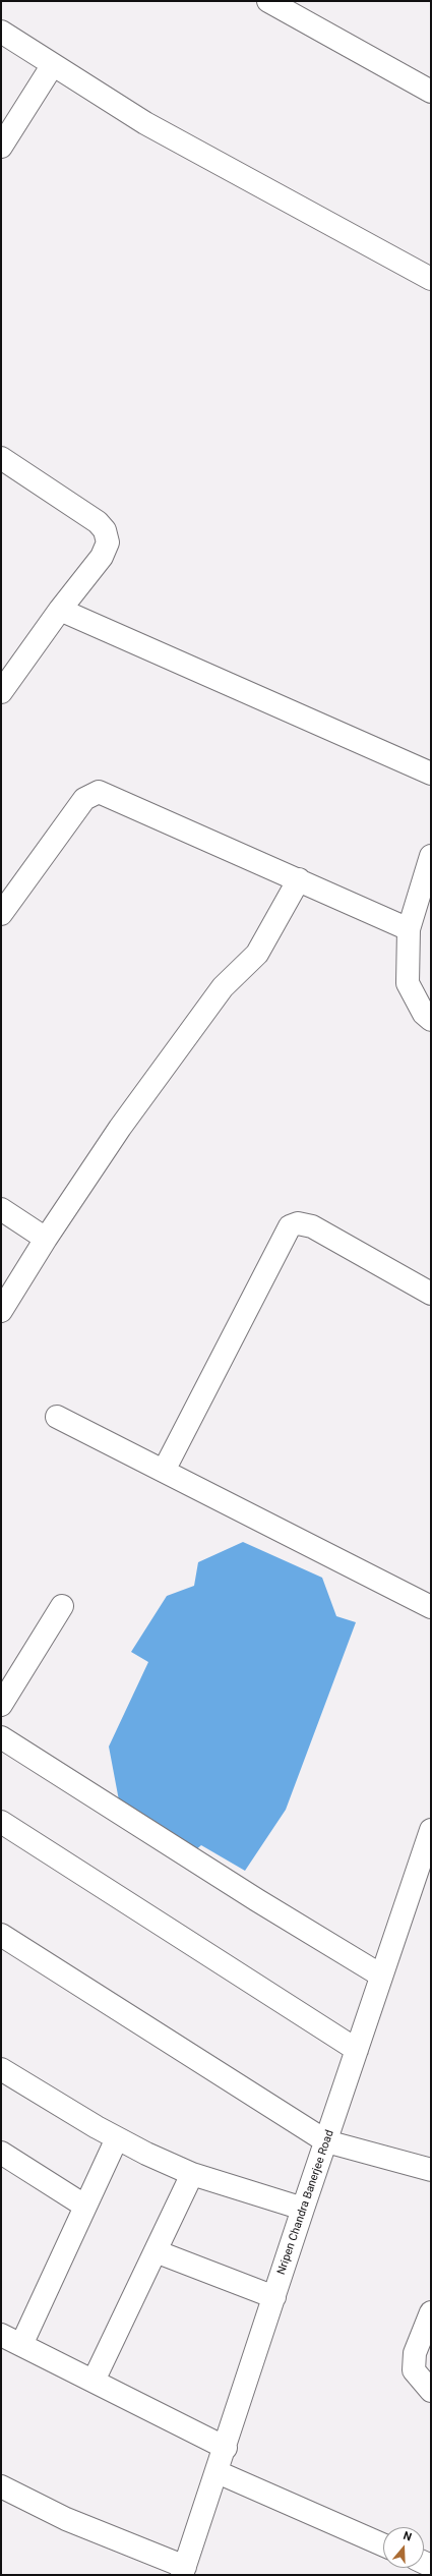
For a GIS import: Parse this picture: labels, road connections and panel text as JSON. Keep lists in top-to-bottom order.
{
  "streets": {
    "street": ["Nripen Chandra Banerjee Road"]
  },
  "north": "top"
}
